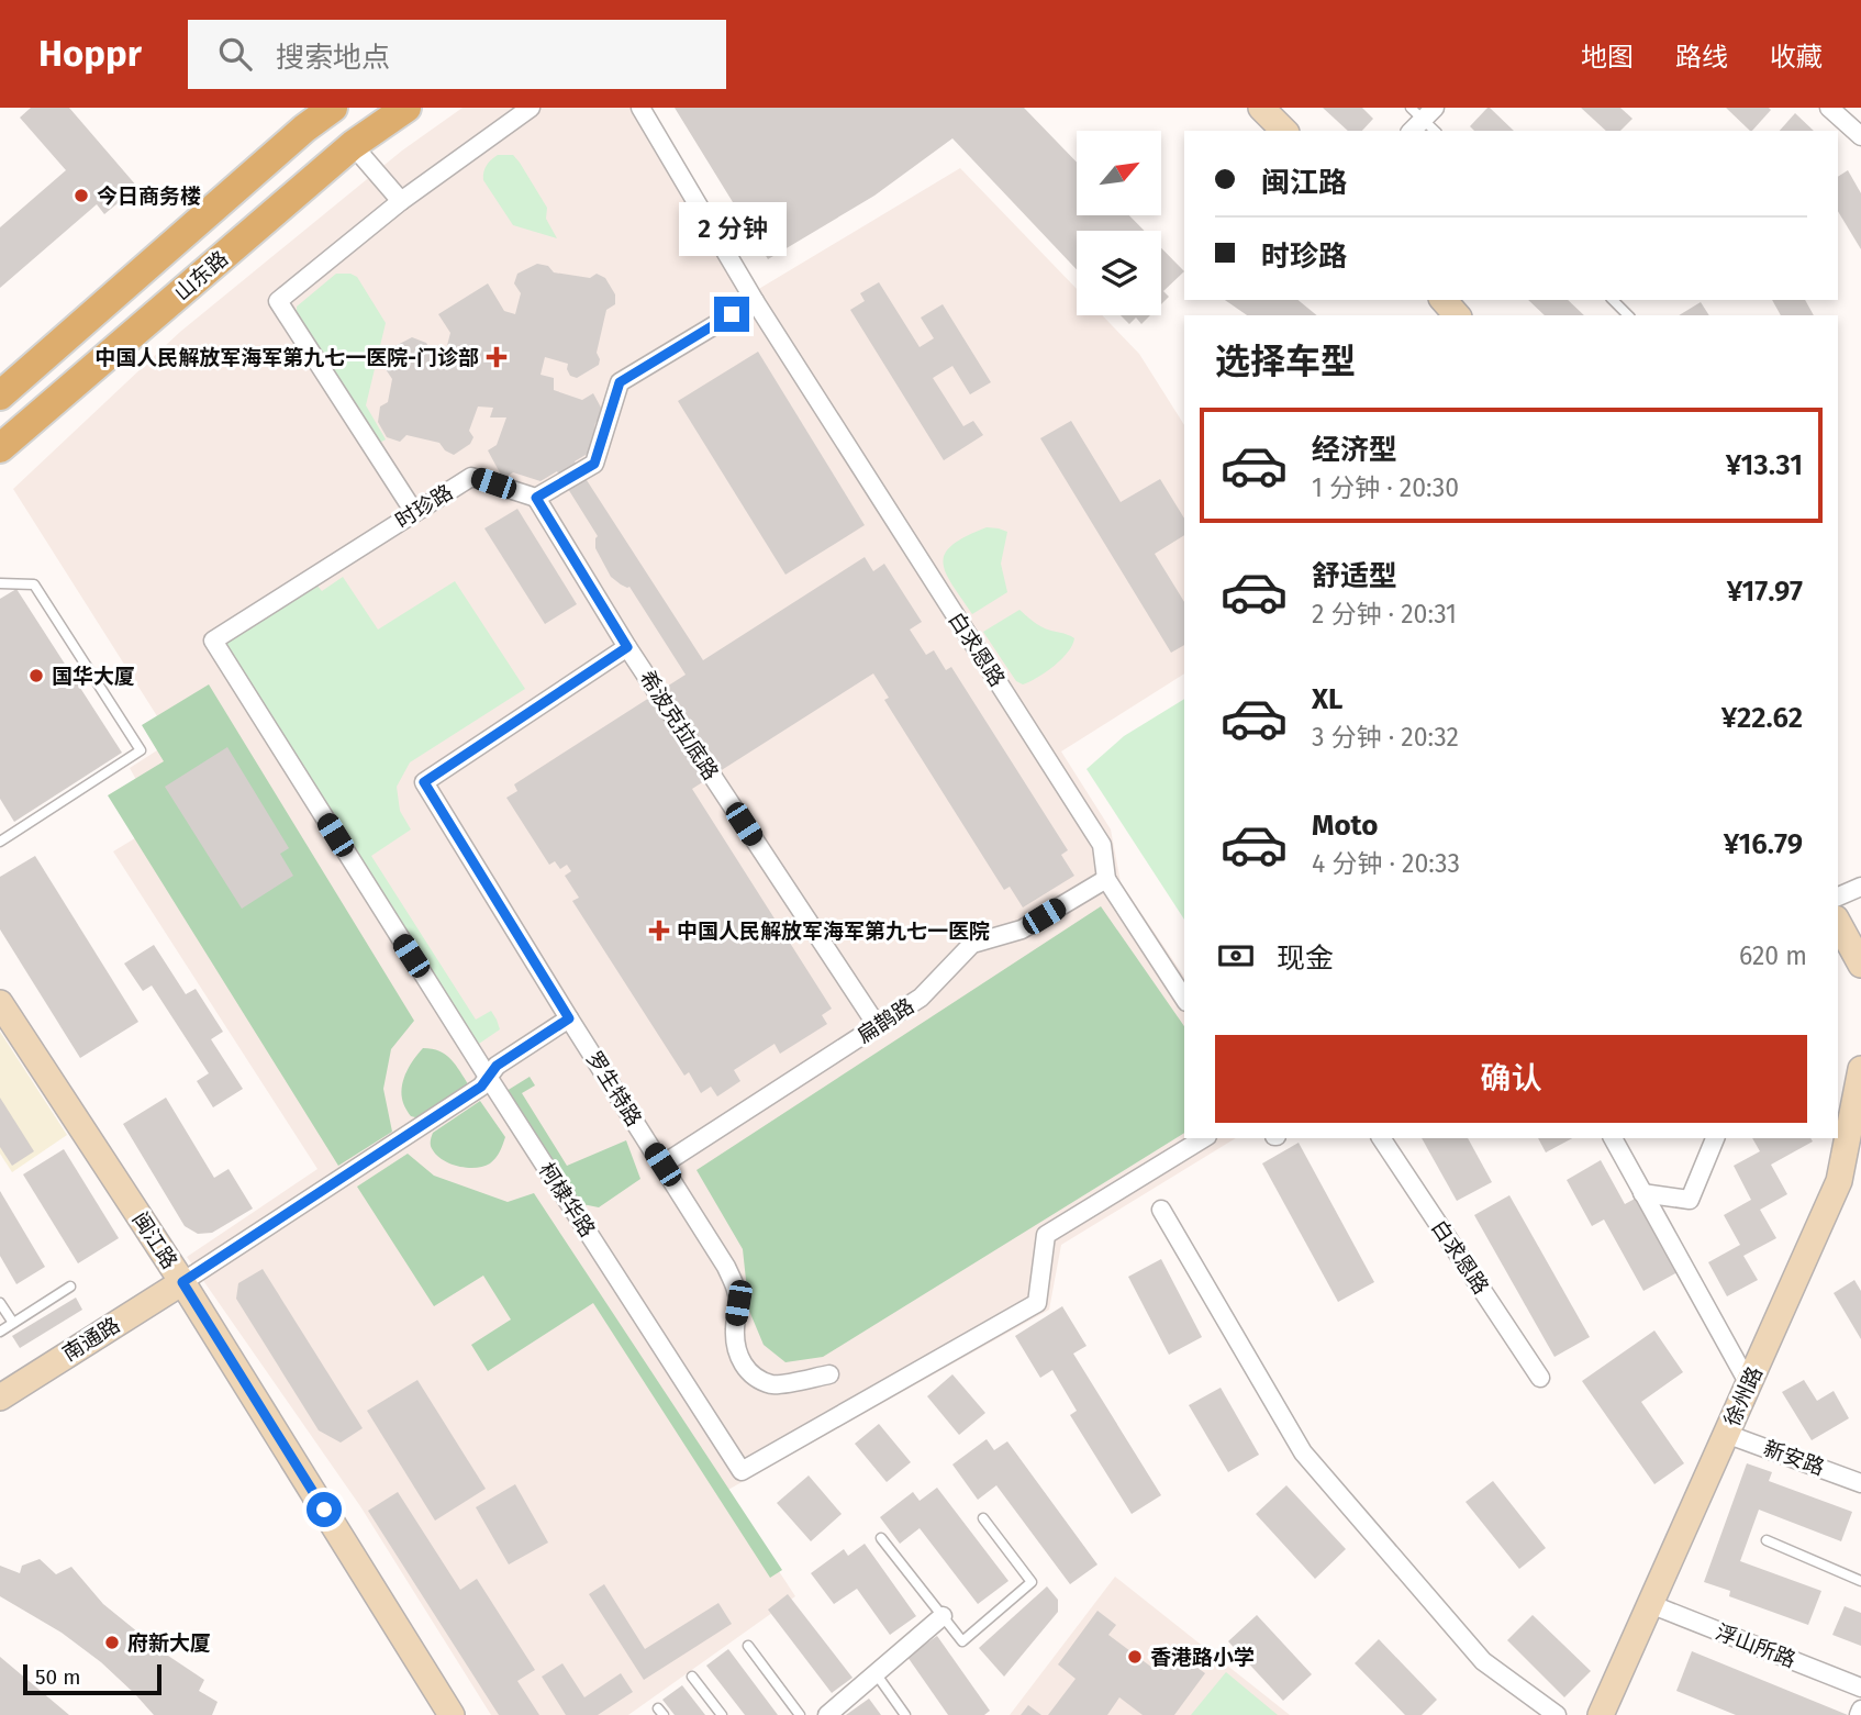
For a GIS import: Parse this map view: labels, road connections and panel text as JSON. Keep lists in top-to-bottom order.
{
  "streets": {
    "main road": ["山东路"],
    "street": [
      "时珍路",
      "白求恩路",
      "希波克拉底路",
      "扁鹊路",
      "罗生特路",
      "柯棣华路",
      "闽江路",
      "南通路",
      "徐州路",
      "新安路",
      "浮山所路"
    ]
  },
  "crossings": [
    ["时珍路", "希波克拉底路"],
    ["时珍路", "柯棣华路"],
    ["白求恩路", "扁鹊路"],
    ["希波克拉底路", "扁鹊路"],
    ["希波克拉底路", "罗生特路"],
    ["扁鹊路", "罗生特路"],
    ["闽江路", "南通路"],
    ["徐州路", "新安路"],
    ["徐州路", "浮山所路"]
  ],
  "places": {
    "other": [
      "今日商务楼",
      "国华大厦",
      "府新大厦",
      "香港路小学"
    ],
    "health": ["中国人民解放军海军第九七一医院-门诊部", "中国人民解放军海军第九七一医院"]
  },
  "scale_bar": "50 m",
  "north": "top right",
  "page": {
    "header": "Hoppr",
    "search": "搜索地点",
    "nav": ["地图", "路线", "收藏"],
    "banner": ["闽江路", "时珍路"],
    "bubble": "2 分钟",
    "heading": "选择车型",
    "list": [
      {
        "name": "经济型",
        "note": "1 分钟 · 20:30",
        "value": "¥13.31"
      },
      {
        "name": "舒适型",
        "note": "2 分钟 · 20:31",
        "value": "¥17.97"
      },
      {
        "name": "XL",
        "note": "3 分钟 · 20:32",
        "value": "¥22.62"
      },
      {
        "name": "Moto",
        "note": "4 分钟 · 20:33",
        "value": "¥16.79"
      }
    ],
    "pay": ["现金", "620 m"],
    "buttons": "确认",
    "scale": "50 m"
  }
}
